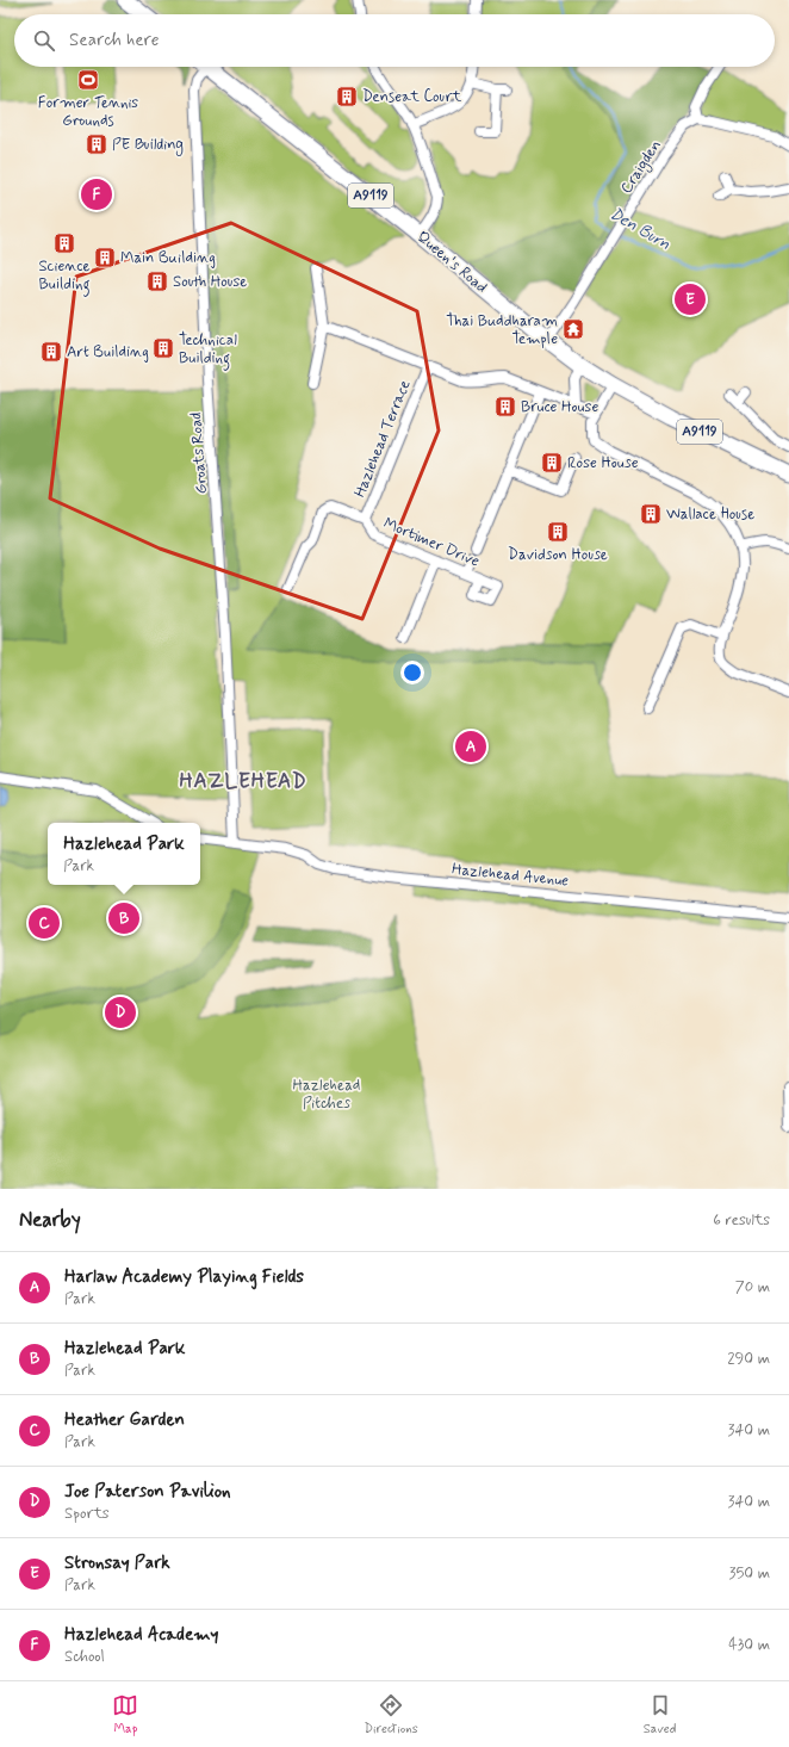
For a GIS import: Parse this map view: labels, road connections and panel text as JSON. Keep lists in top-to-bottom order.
{
  "streets": {
    "main road": ["A9119", "Queen's Road"],
    "street": [
      "Craigden",
      "Hazlehead Terrace",
      "Groats Road",
      "Mortimer Drive",
      "Hazlehead Avenue"
    ]
  },
  "crossings": [
    ["Craigden", "Queen's Road"],
    ["Hazlehead Terrace", "Mortimer Drive"],
    ["Groats Road", "Hazlehead Avenue"]
  ],
  "districts": ["HAZLEHEAD"],
  "water": ["Den Burn"],
  "parks": ["Hazlehead Pitches"],
  "places": {
    "sports": ["Former Tennis Grounds"],
    "building": [
      "Denseat Court",
      "PE Building",
      "Science Building",
      "Main Building",
      "South House",
      "Technical Building",
      "Art Building",
      "Bruce House",
      "Rose House",
      "Wallace House",
      "Davidson House"
    ],
    "temple": ["Thai Buddharam Temple"]
  },
  "page": {
    "search": "Search here",
    "pins": [
      "F",
      "E",
      "A",
      "B",
      "C",
      "D"
    ],
    "popup": ["Hazlehead Park", "Park"],
    "heading": ["Nearby", "6 results"],
    "list": [
      {
        "mark": "A",
        "name": "Harlaw Academy Playing Fields",
        "note": "Park",
        "value": "70 m"
      },
      {
        "mark": "B",
        "name": "Hazlehead Park",
        "note": "Park",
        "value": "290 m"
      },
      {
        "mark": "C",
        "name": "Heather Garden",
        "note": "Park",
        "value": "340 m"
      },
      {
        "mark": "D",
        "name": "Joe Paterson Pavilion",
        "note": "Sports",
        "value": "340 m"
      },
      {
        "mark": "E",
        "name": "Stronsay Park",
        "note": "Park",
        "value": "350 m"
      },
      {
        "mark": "F",
        "name": "Hazlehead Academy",
        "note": "School",
        "value": "430 m"
      }
    ],
    "nav": ["Map", "Directions", "Saved"]
  }
}
